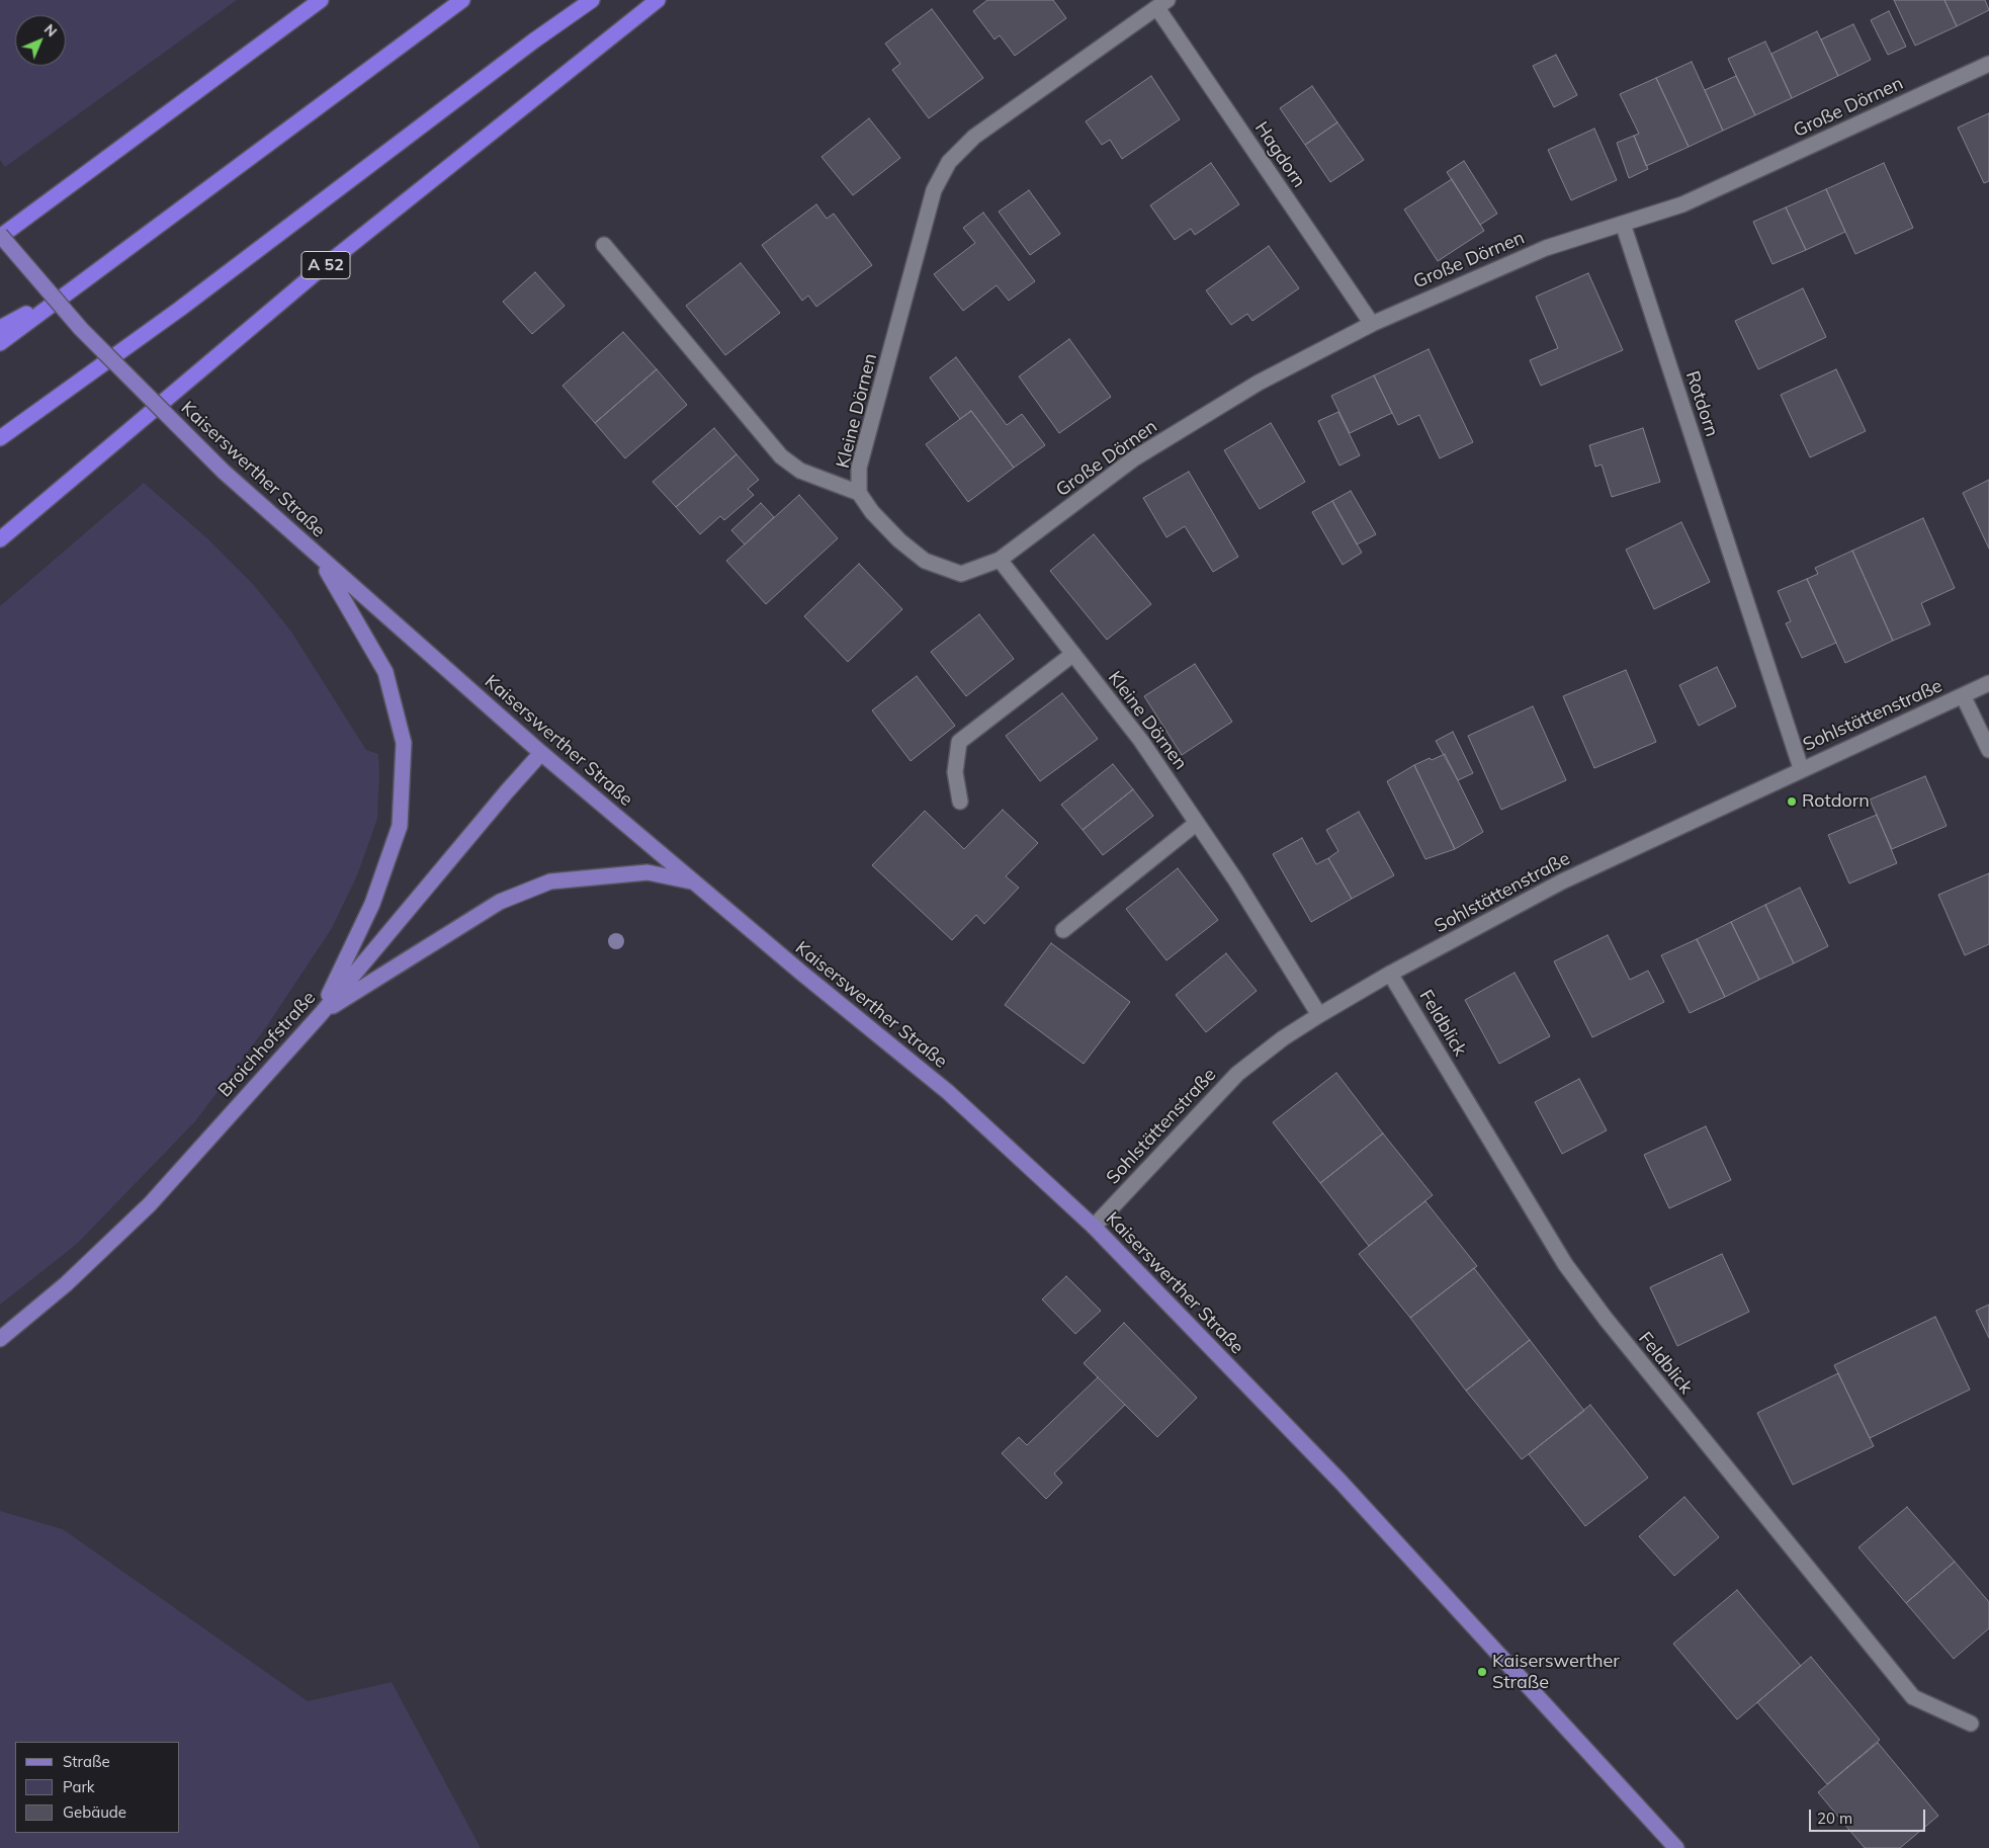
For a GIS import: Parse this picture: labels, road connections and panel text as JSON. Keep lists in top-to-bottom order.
{
  "streets": {
    "highway": ["A 52"],
    "main road": ["Kaiserswerther Straße", "Broichhofstraße"],
    "street": [
      "Große Dörnen",
      "Hagdorn",
      "Rotdorn",
      "Kleine Dörnen",
      "Sohlstättenstraße",
      "Feldblick"
    ]
  },
  "crossings": [
    ["Große Dörnen", "Hagdorn"],
    ["Große Dörnen", "Rotdorn"],
    ["Große Dörnen", "Kleine Dörnen"],
    ["Hagdorn", "Kleine Dörnen"],
    ["Rotdorn", "Sohlstättenstraße"],
    ["Kleine Dörnen", "Sohlstättenstraße"],
    ["Kaiserswerther Straße", "Sohlstättenstraße"],
    ["Kaiserswerther Straße", "Broichhofstraße"],
    ["Sohlstättenstraße", "Feldblick"]
  ],
  "places": ["Rotdorn", "Kaiserswerther Straße"],
  "legend": ["Straße", "Park", "Gebäude"],
  "scale_bar": "20 m",
  "north": "top right"
}
